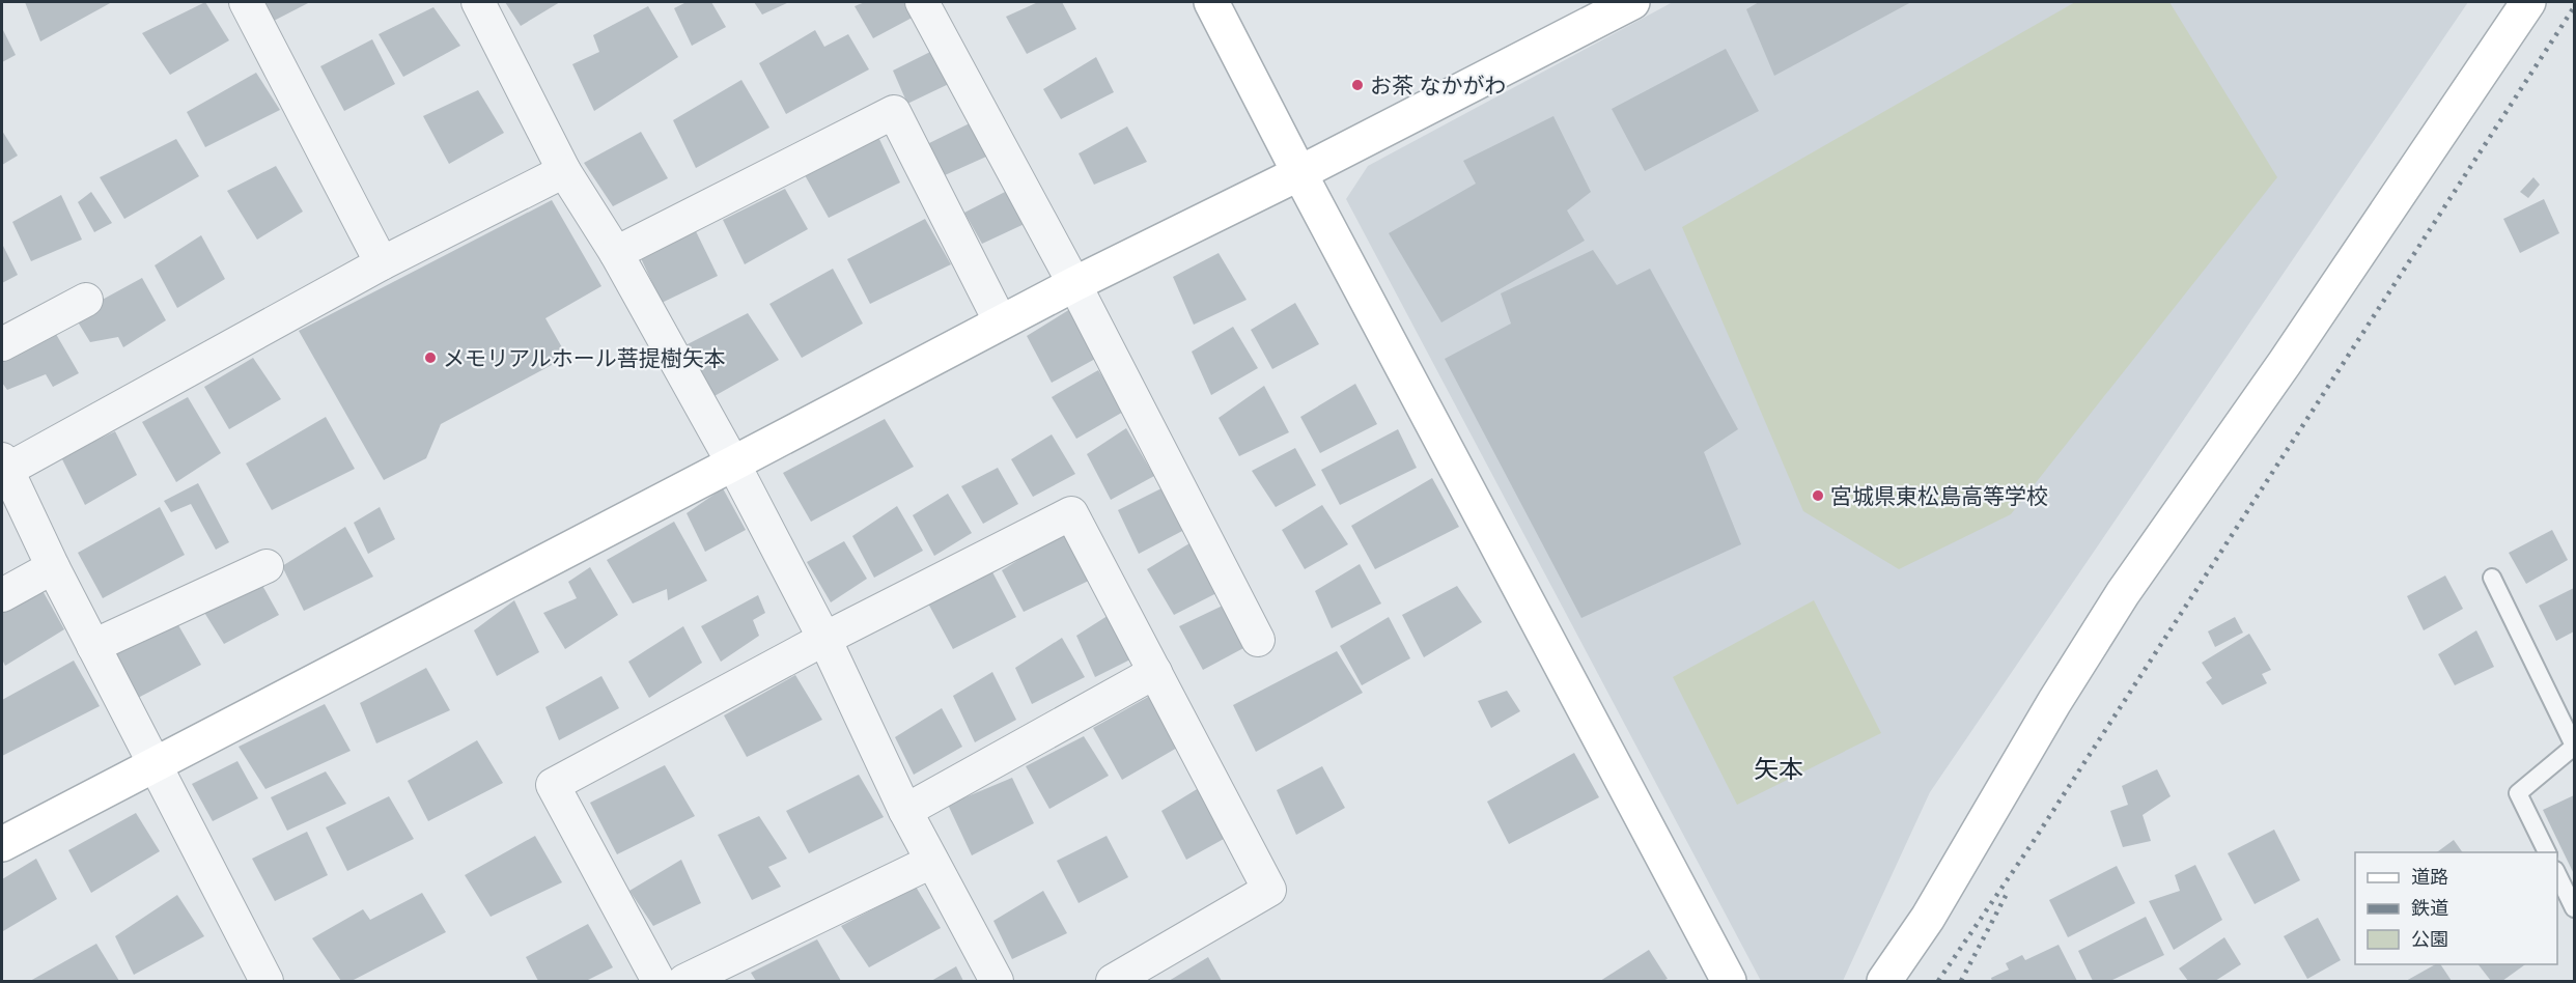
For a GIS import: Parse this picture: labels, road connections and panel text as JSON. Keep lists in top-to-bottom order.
{
  "districts": ["矢本"],
  "places": ["お茶 なかがわ", "メモリアルホール菩提樹矢本", "宮城県東松島高等学校"],
  "legend": ["道路", "鉄道", "公園"]
}
